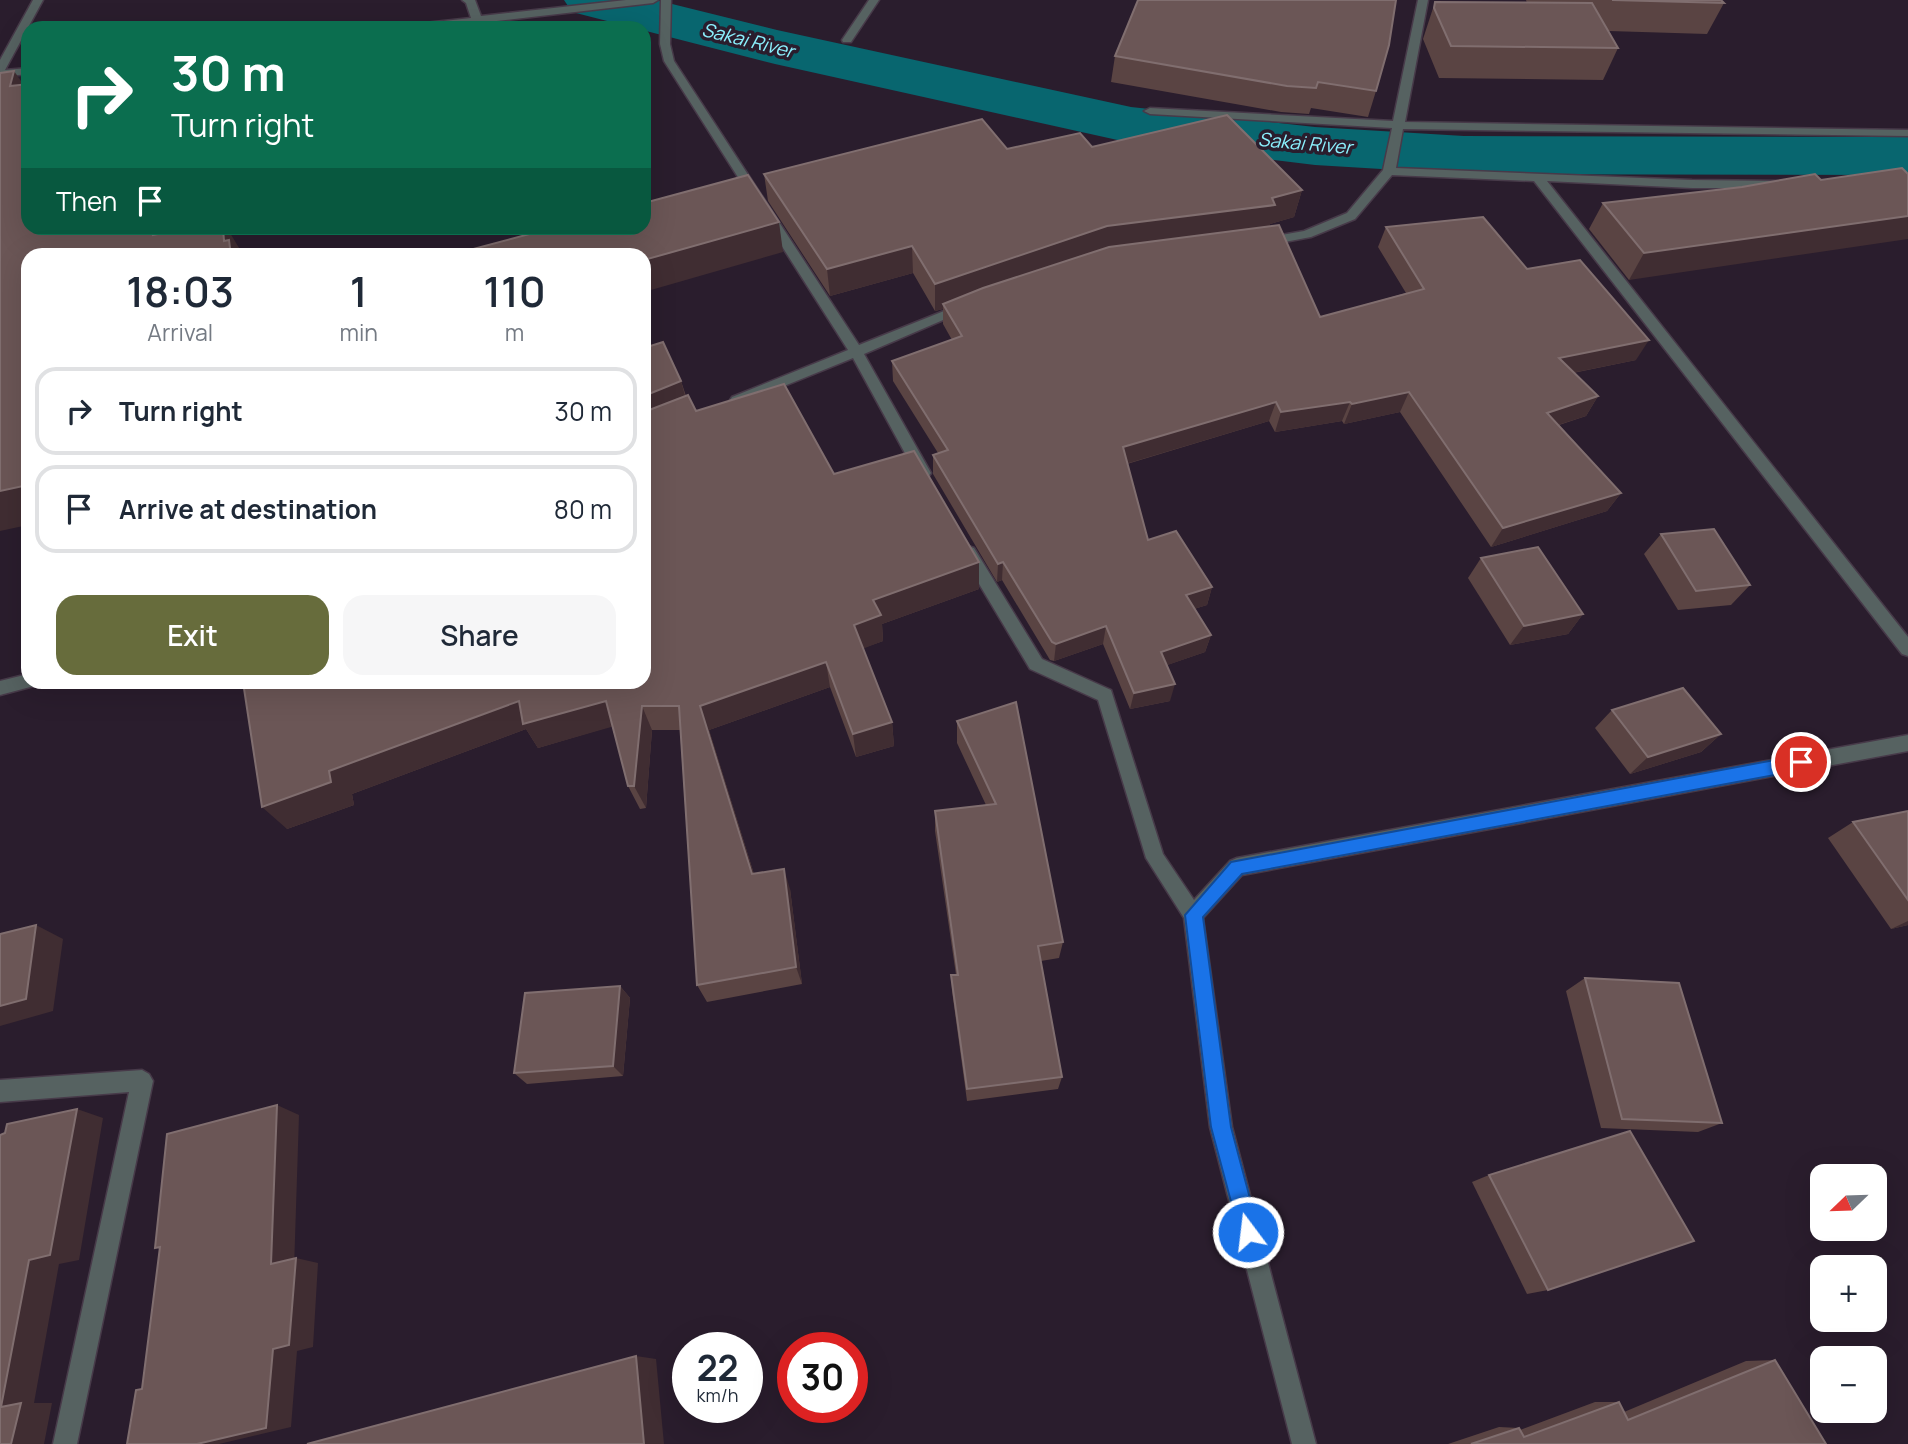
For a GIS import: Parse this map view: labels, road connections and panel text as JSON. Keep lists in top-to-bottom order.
{
  "water": ["Sakai River"],
  "north": "bottom left",
  "page": {
    "turn": ["30 m", "Turn right"],
    "then": "Then",
    "eta": [
      "18:03",
      "Arrival",
      "1",
      "min",
      "110",
      "m"
    ],
    "list": [
      {
        "name": "Turn right",
        "value": "30 m"
      },
      {
        "name": "Arrive at destination",
        "value": "80 m"
      }
    ],
    "buttons": ["Exit", "Share"],
    "map_buttons": ["+", "−"],
    "speed": "22 km/h",
    "limit": "30"
  }
}
